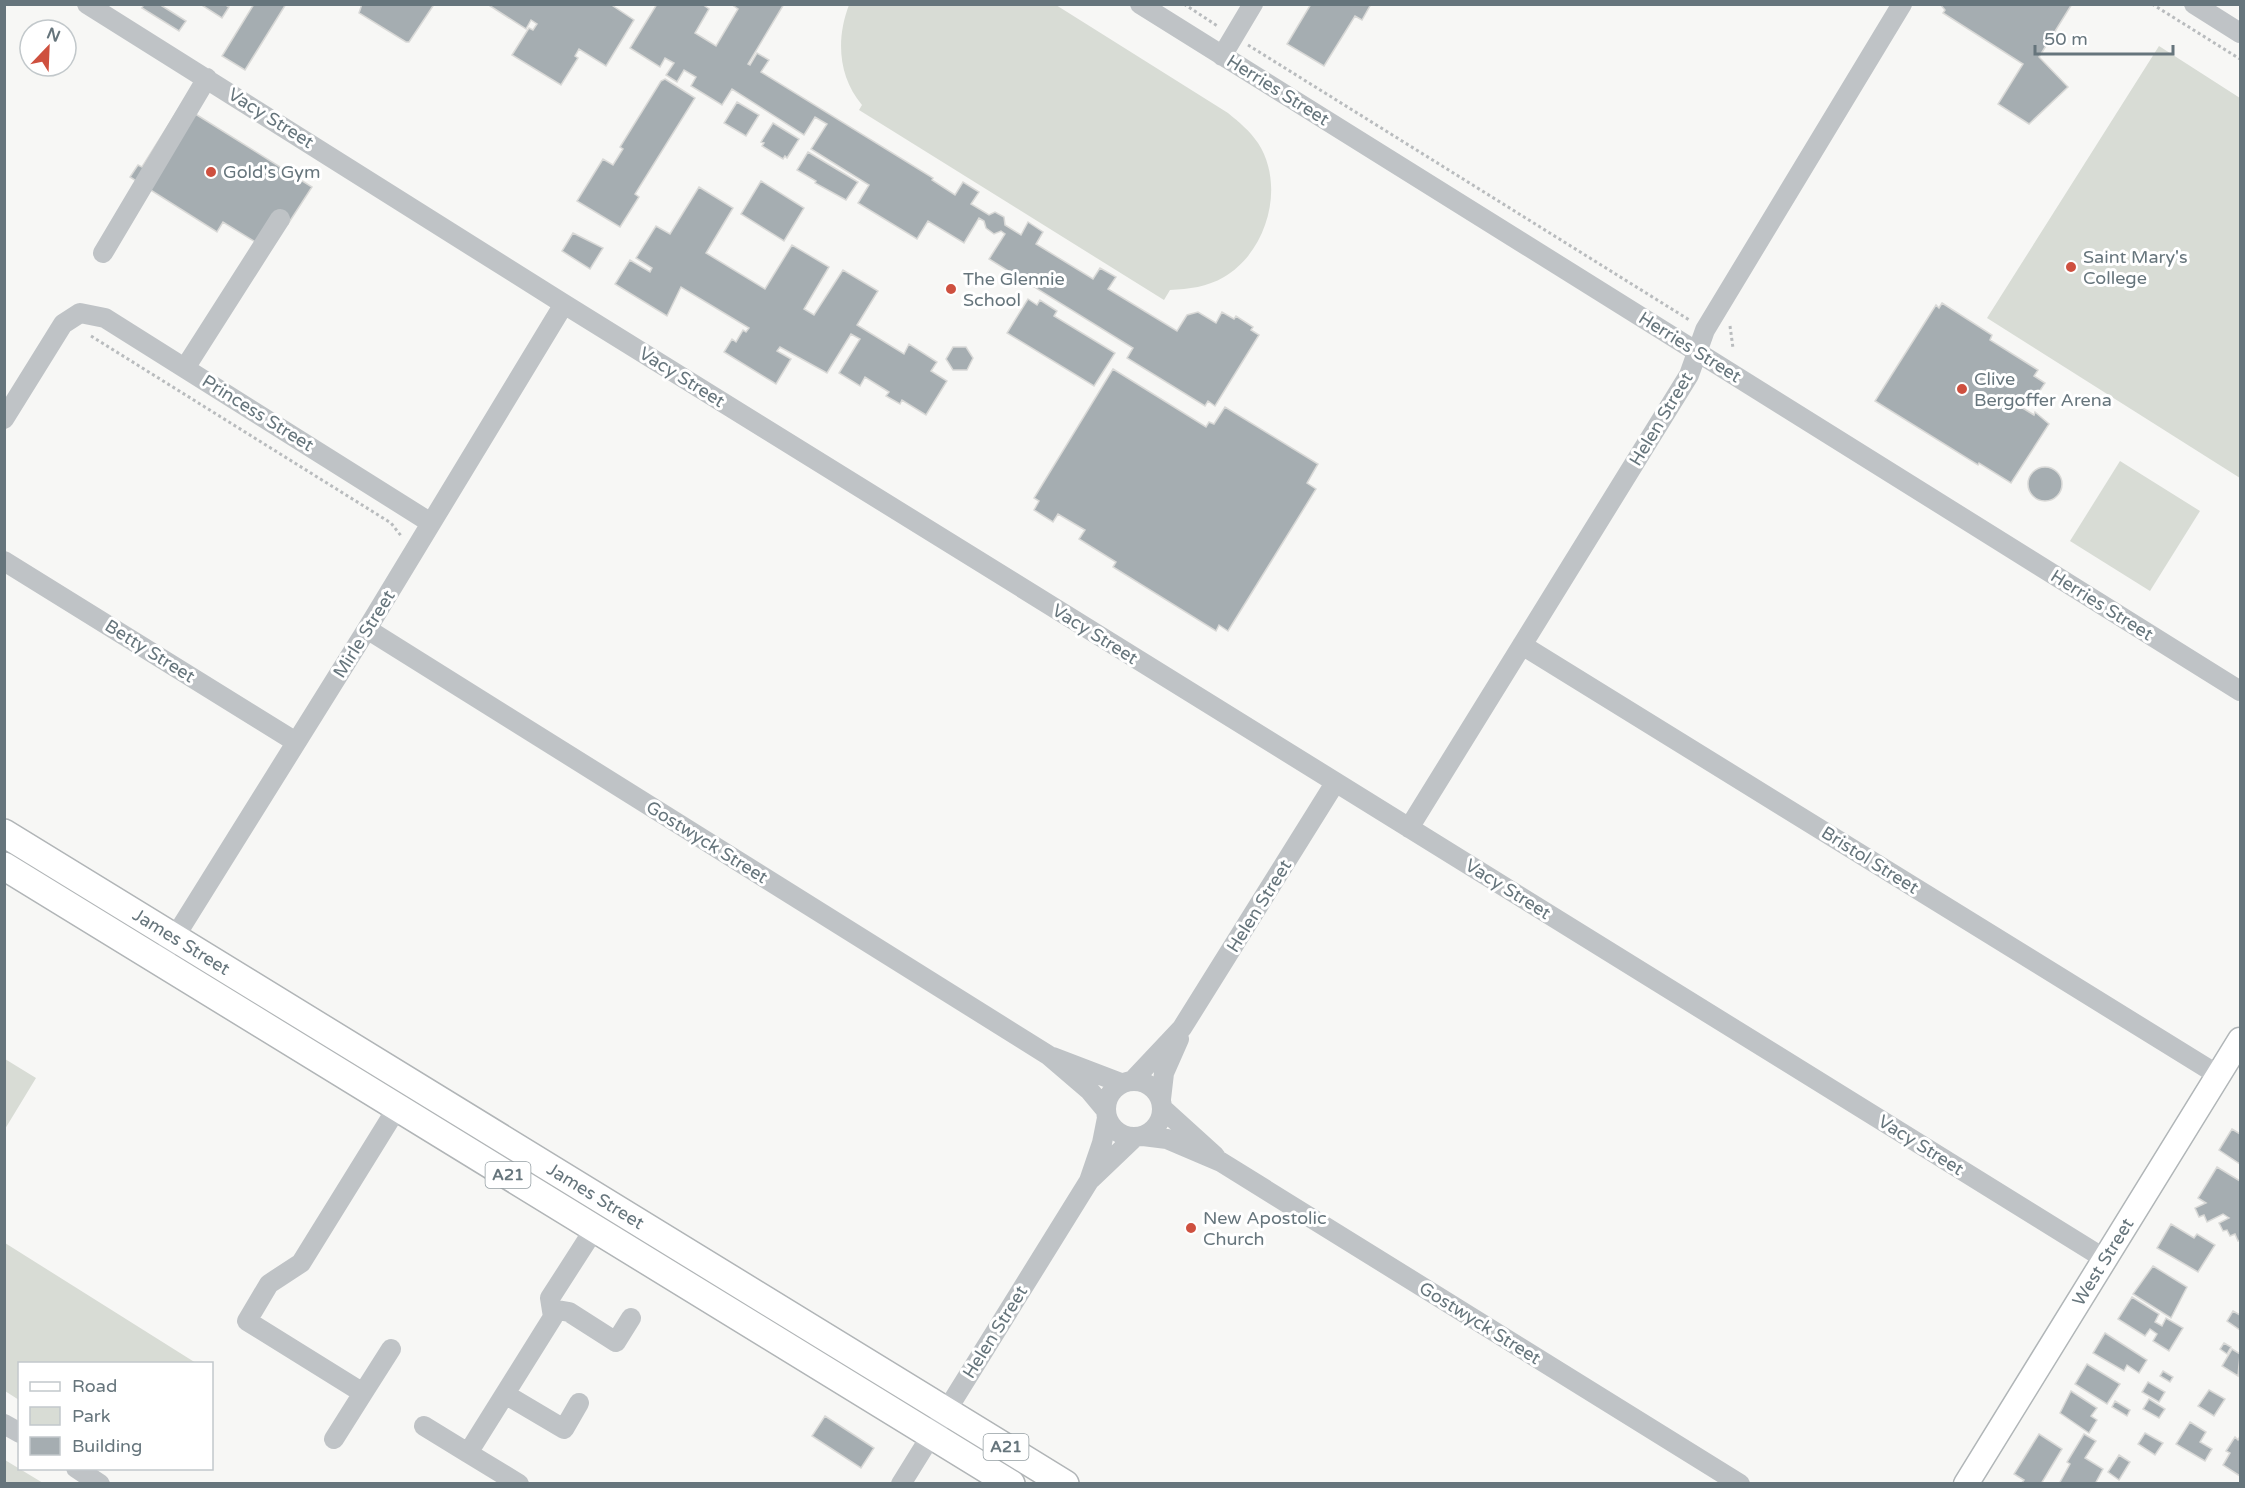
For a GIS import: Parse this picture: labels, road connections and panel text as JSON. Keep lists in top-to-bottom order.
{
  "streets": {
    "highway": ["James Street", "A21"],
    "main road": ["West Street"],
    "street": [
      "Herries Street",
      "Vacy Street",
      "Princess Street",
      "Helen Street",
      "Mirle Street",
      "Betty Street",
      "Gostwyck Street",
      "Bristol Street"
    ]
  },
  "crossings": [
    ["Herries Street", "Helen Street"],
    ["Vacy Street", "Helen Street"],
    ["Vacy Street", "Mirle Street"],
    ["Vacy Street", "West Street"],
    ["Princess Street", "Mirle Street"],
    ["Helen Street", "Gostwyck Street"],
    ["Helen Street", "Bristol Street"],
    ["Helen Street", "James Street"],
    ["Mirle Street", "Betty Street"],
    ["Mirle Street", "Gostwyck Street"],
    ["Mirle Street", "James Street"],
    ["Bristol Street", "West Street"]
  ],
  "places": [
    "Gold's Gym",
    "Saint Mary's College",
    "The Glennie School",
    "Clive Bergoffer Arena",
    "New Apostolic Church"
  ],
  "legend": ["Road", "Park", "Building"],
  "scale_bar": "50 m",
  "north": "top right"
}
